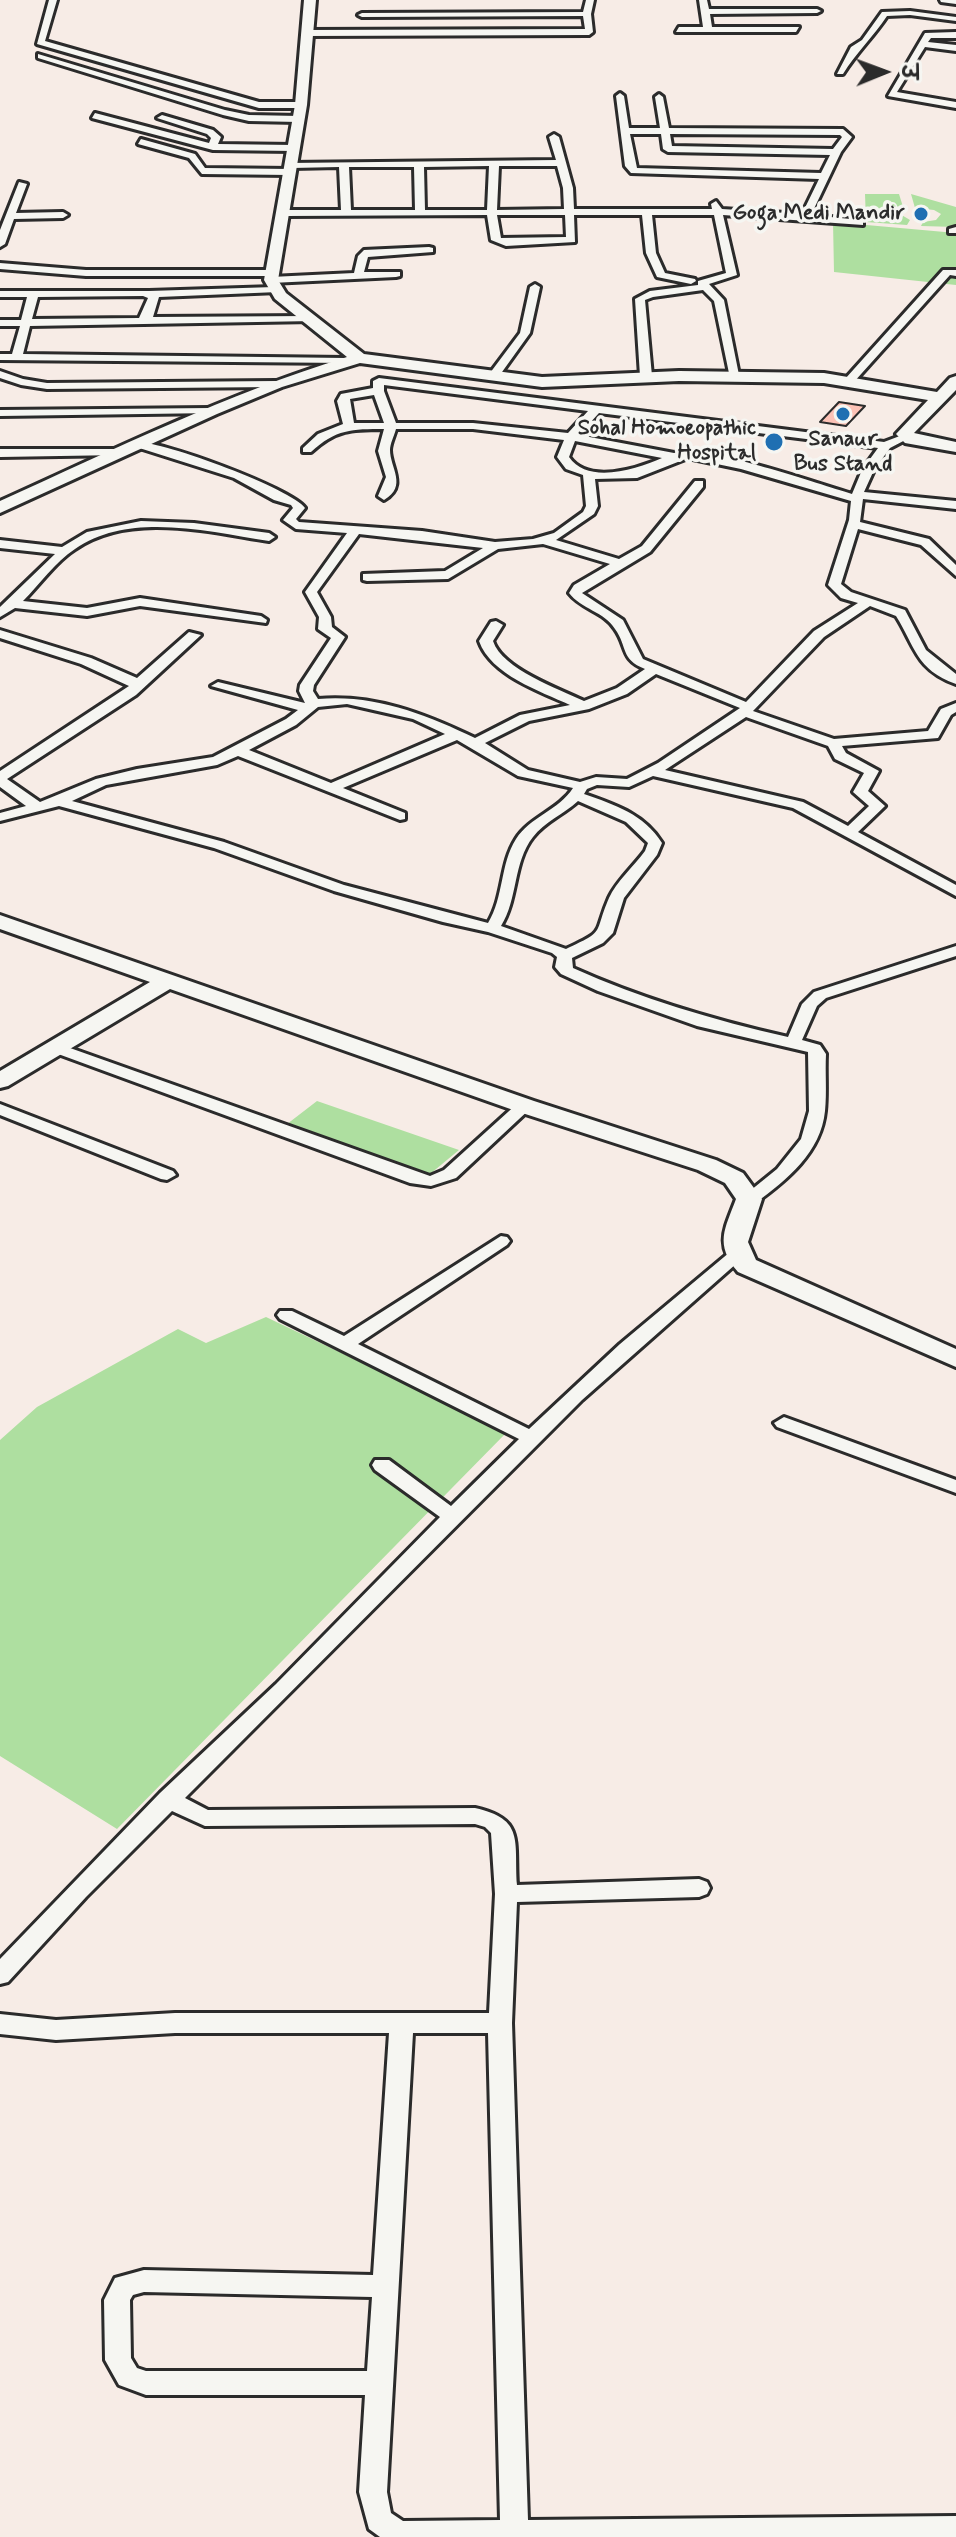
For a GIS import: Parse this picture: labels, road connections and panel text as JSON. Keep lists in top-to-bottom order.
{
  "places": ["Goga Medi Mandir", "Sanaur Bus Stand", "Sohal Homoeopathic Hospital"],
  "north": "right"
}
